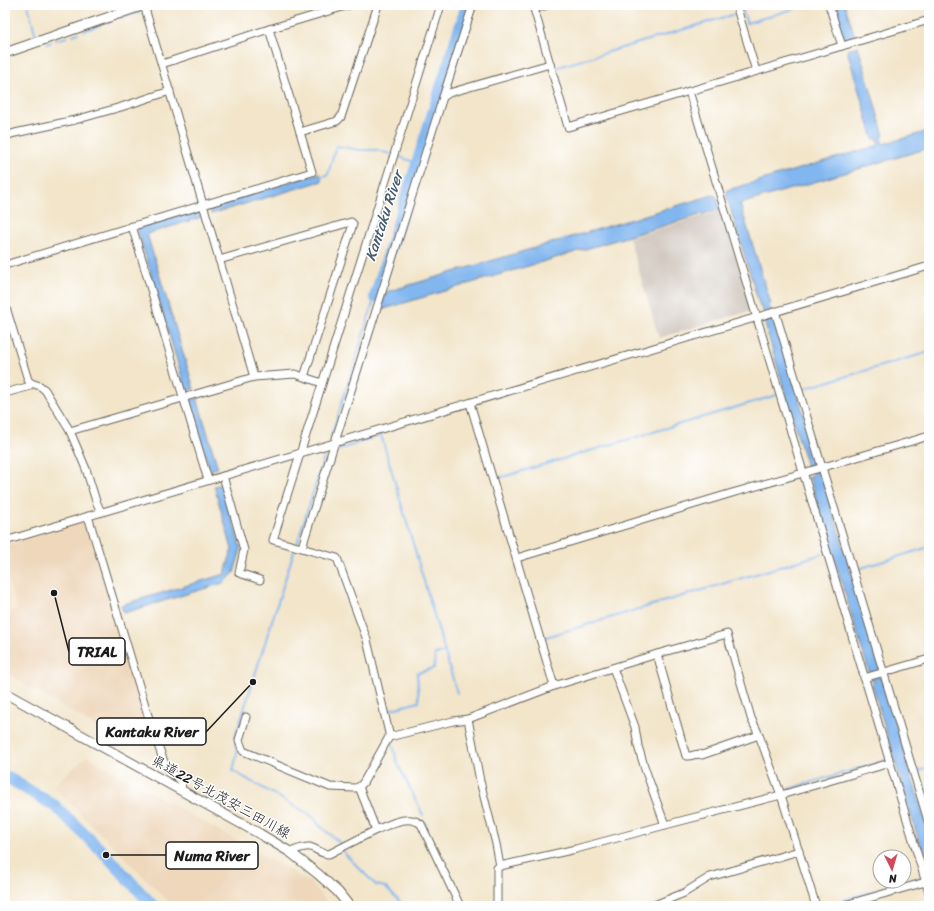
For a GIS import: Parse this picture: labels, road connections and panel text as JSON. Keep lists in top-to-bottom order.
{
  "streets": {
    "main road": ["県道22号北茂安三田川線"]
  },
  "water": ["Kantaku River"],
  "places": ["TRIAL", "Kantaku River", "Numa River"],
  "north": "bottom"
}
